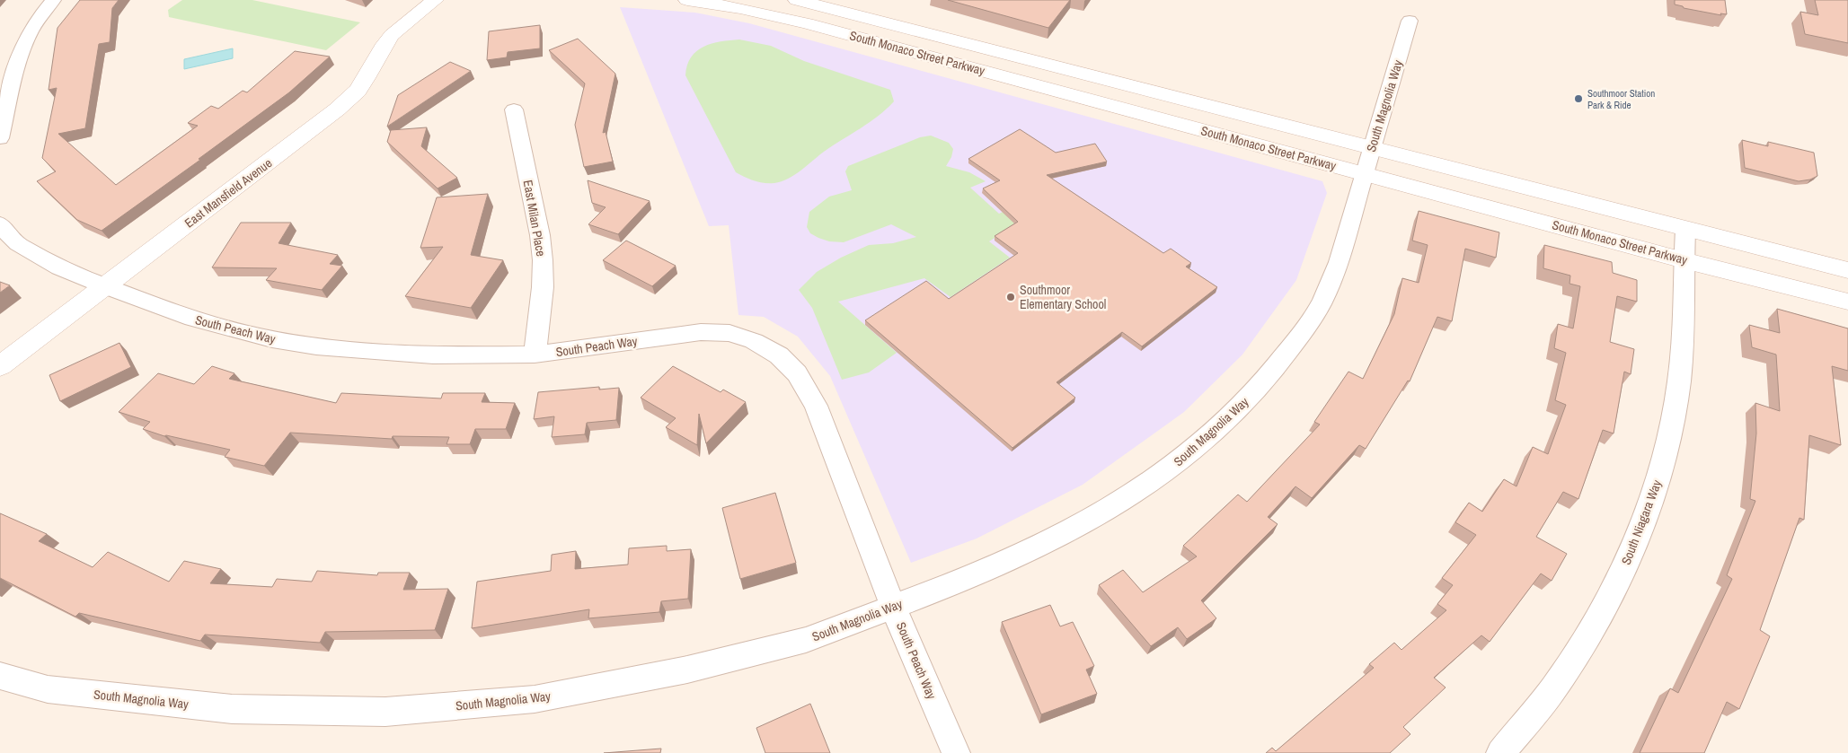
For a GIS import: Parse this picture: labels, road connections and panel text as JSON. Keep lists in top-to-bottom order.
{
  "streets": {
    "main road": ["South Monaco Street Parkway", "East Mansfield Avenue"],
    "street": [
      "South Magnolia Way",
      "East Milan Place",
      "South Peach Way",
      "South Niagara Way"
    ]
  },
  "crossings": [
    ["South Monaco Street Parkway", "South Magnolia Way"],
    ["South Monaco Street Parkway", "South Niagara Way"],
    ["South Magnolia Way", "South Peach Way"],
    ["East Mansfield Avenue", "South Peach Way"],
    ["East Milan Place", "South Peach Way"]
  ],
  "places": ["Southmoor Station Park & Ride", "Southmoor Elementary School"]
}
